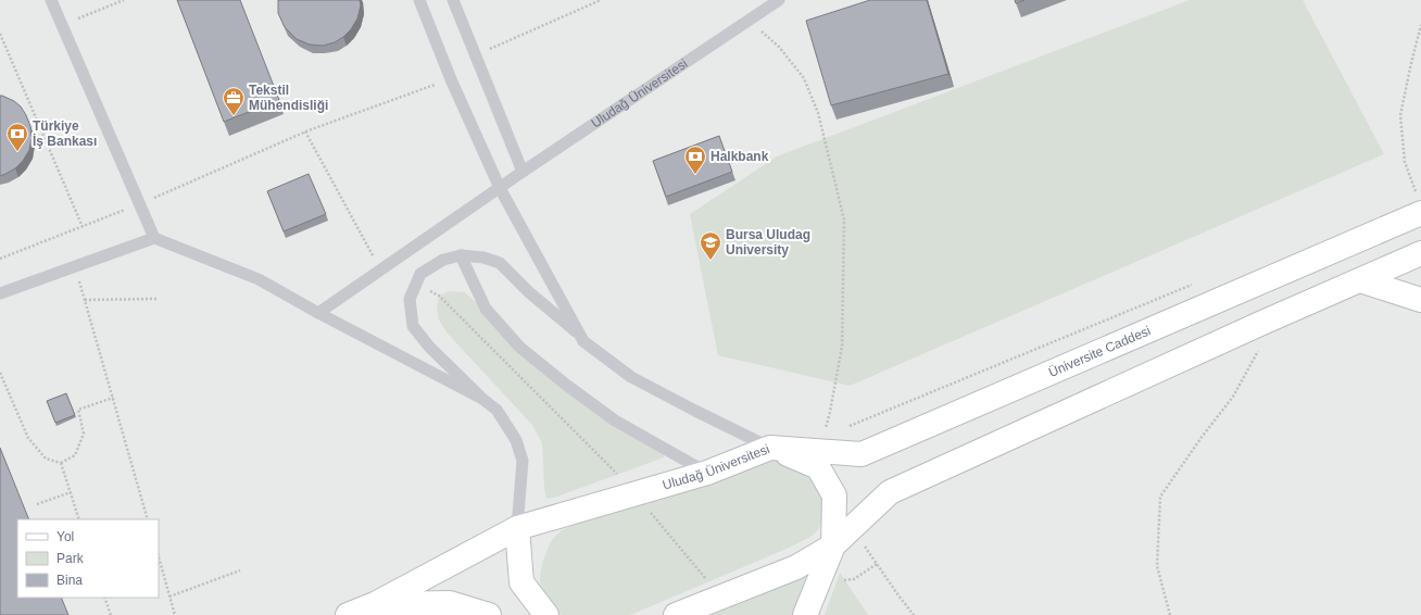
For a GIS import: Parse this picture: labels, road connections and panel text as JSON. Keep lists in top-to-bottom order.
{
  "streets": {
    "street": ["Uludağ Üniversitesi", "Üniversite Caddesi"]
  },
  "crossings": [
    ["Uludağ Üniversitesi", "Üniversite Caddesi"]
  ],
  "places": {
    "office": ["Tekstil Mühendisliği"],
    "bank": ["Türkiye İş Bankası", "Halkbank"],
    "school or university": ["Bursa Uludag University"]
  },
  "legend": ["Yol", "Park", "Bina"]
}
